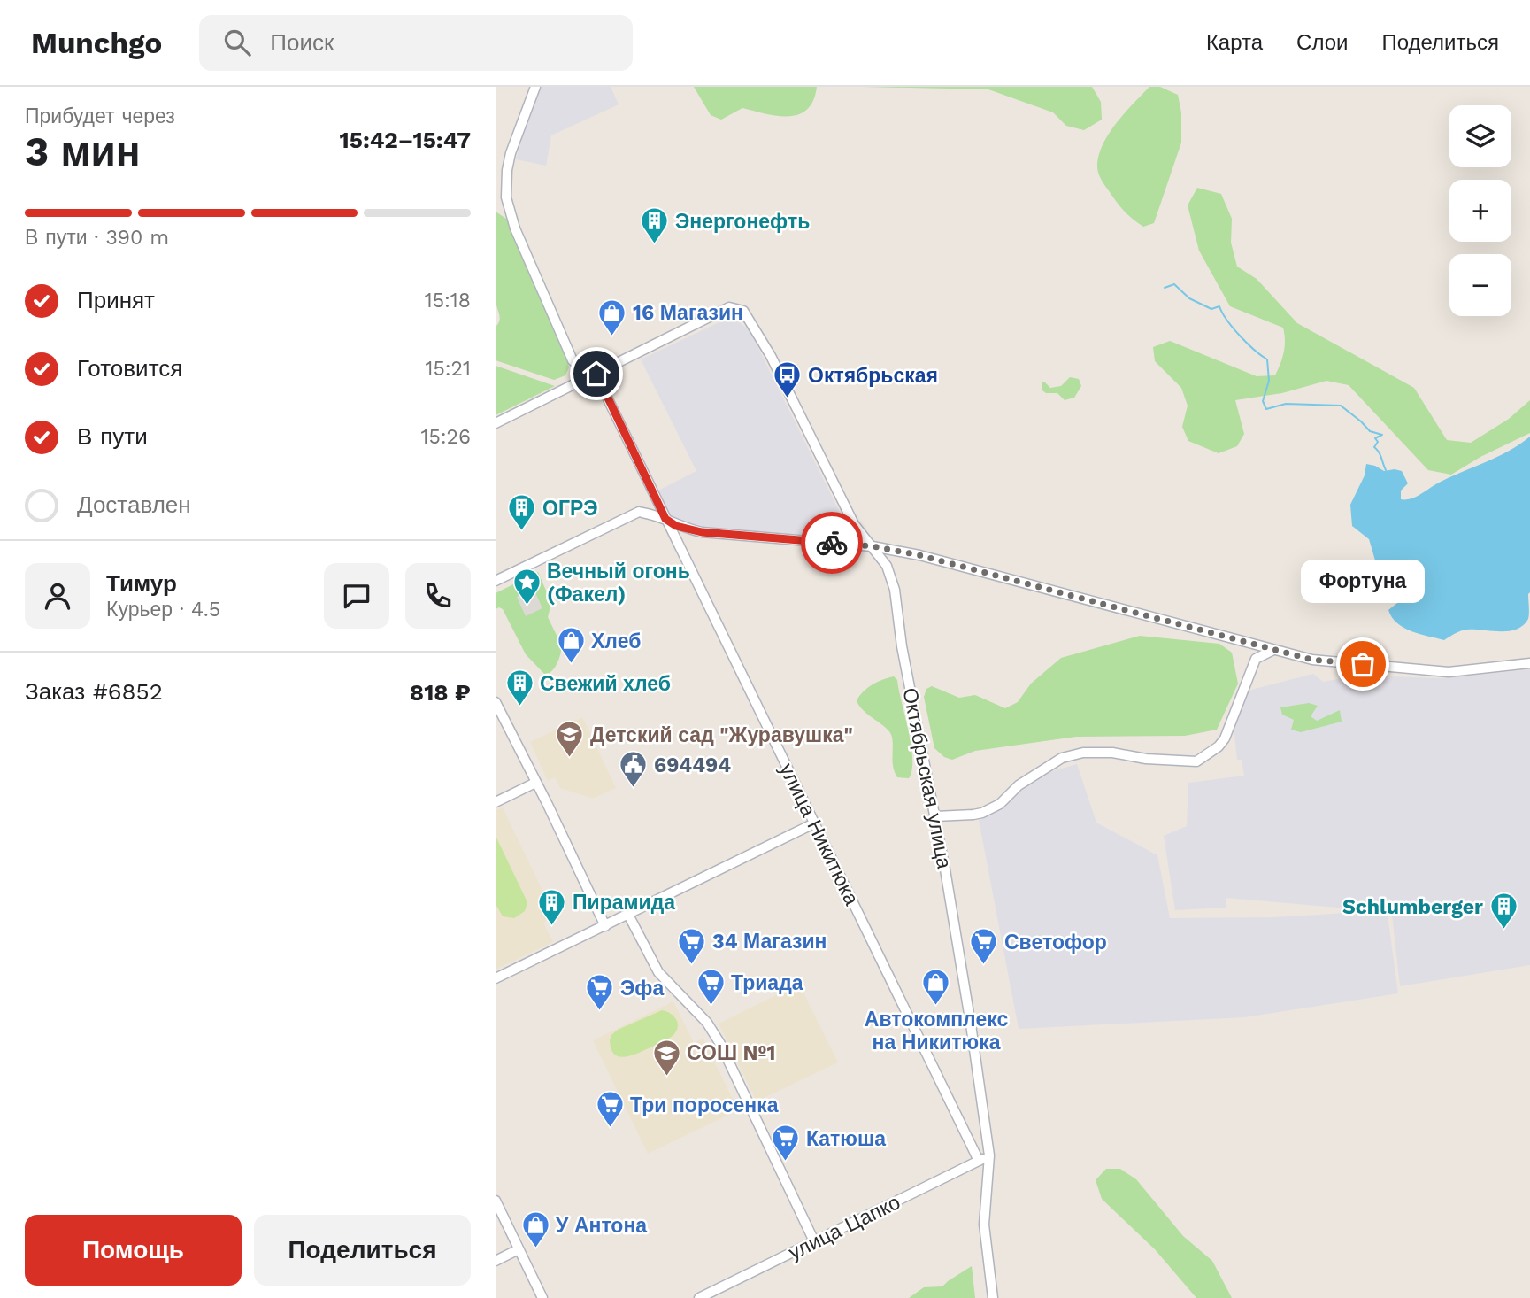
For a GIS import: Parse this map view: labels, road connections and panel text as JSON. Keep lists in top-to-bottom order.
{
  "streets": {
    "street": ["Октябрьская улица", "улица Никитюка", "улица Цапко"]
  },
  "crossings": [
    ["Октябрьская улица", "улица Никитюка"],
    ["Октябрьская улица", "улица Цапко"],
    ["улица Никитюка", "улица Цапко"]
  ],
  "places": {
    "building": [
      "Энергонефть",
      "ОГРЭ",
      "Свежий хлеб",
      "Пирамида",
      "Schlumberger"
    ],
    "shop": [
      "16 Магазин",
      "Хлеб",
      "Автокомплекс на Никитюка",
      "У Антона"
    ],
    "bus stop": ["Октябрьская"],
    "place": ["Вечный огонь (Факел)"],
    "other": ["Фортуна"],
    "school or university": ["Детский сад \"Журавушка\"", "СОШ №1"],
    "public building": ["694494"],
    "supermarket": [
      "34 Магазин",
      "Светофор",
      "Триада",
      "Эфа",
      "Три поросенка",
      "Катюша"
    ]
  },
  "page": {
    "header": "Munchgo",
    "search": "Поиск",
    "nav": ["Карта", "Слои", "Поделиться"],
    "heading": ["3 мин", "Прибудет через", "15:42–15:47"],
    "panel": [
      "Тимур",
      "Курьер · 4.5",
      "Заказ #6852",
      "818 ₽"
    ],
    "map_buttons": ["+", "−"],
    "bar": "В пути · 390 m",
    "list": [
      ["Принят", "15:18"],
      ["Готовится", "15:21"],
      ["В пути", "15:26"],
      "Доставлен"
    ],
    "bubble": "Фортуна",
    "buttons": ["Помощь", "Поделиться"]
  }
}
